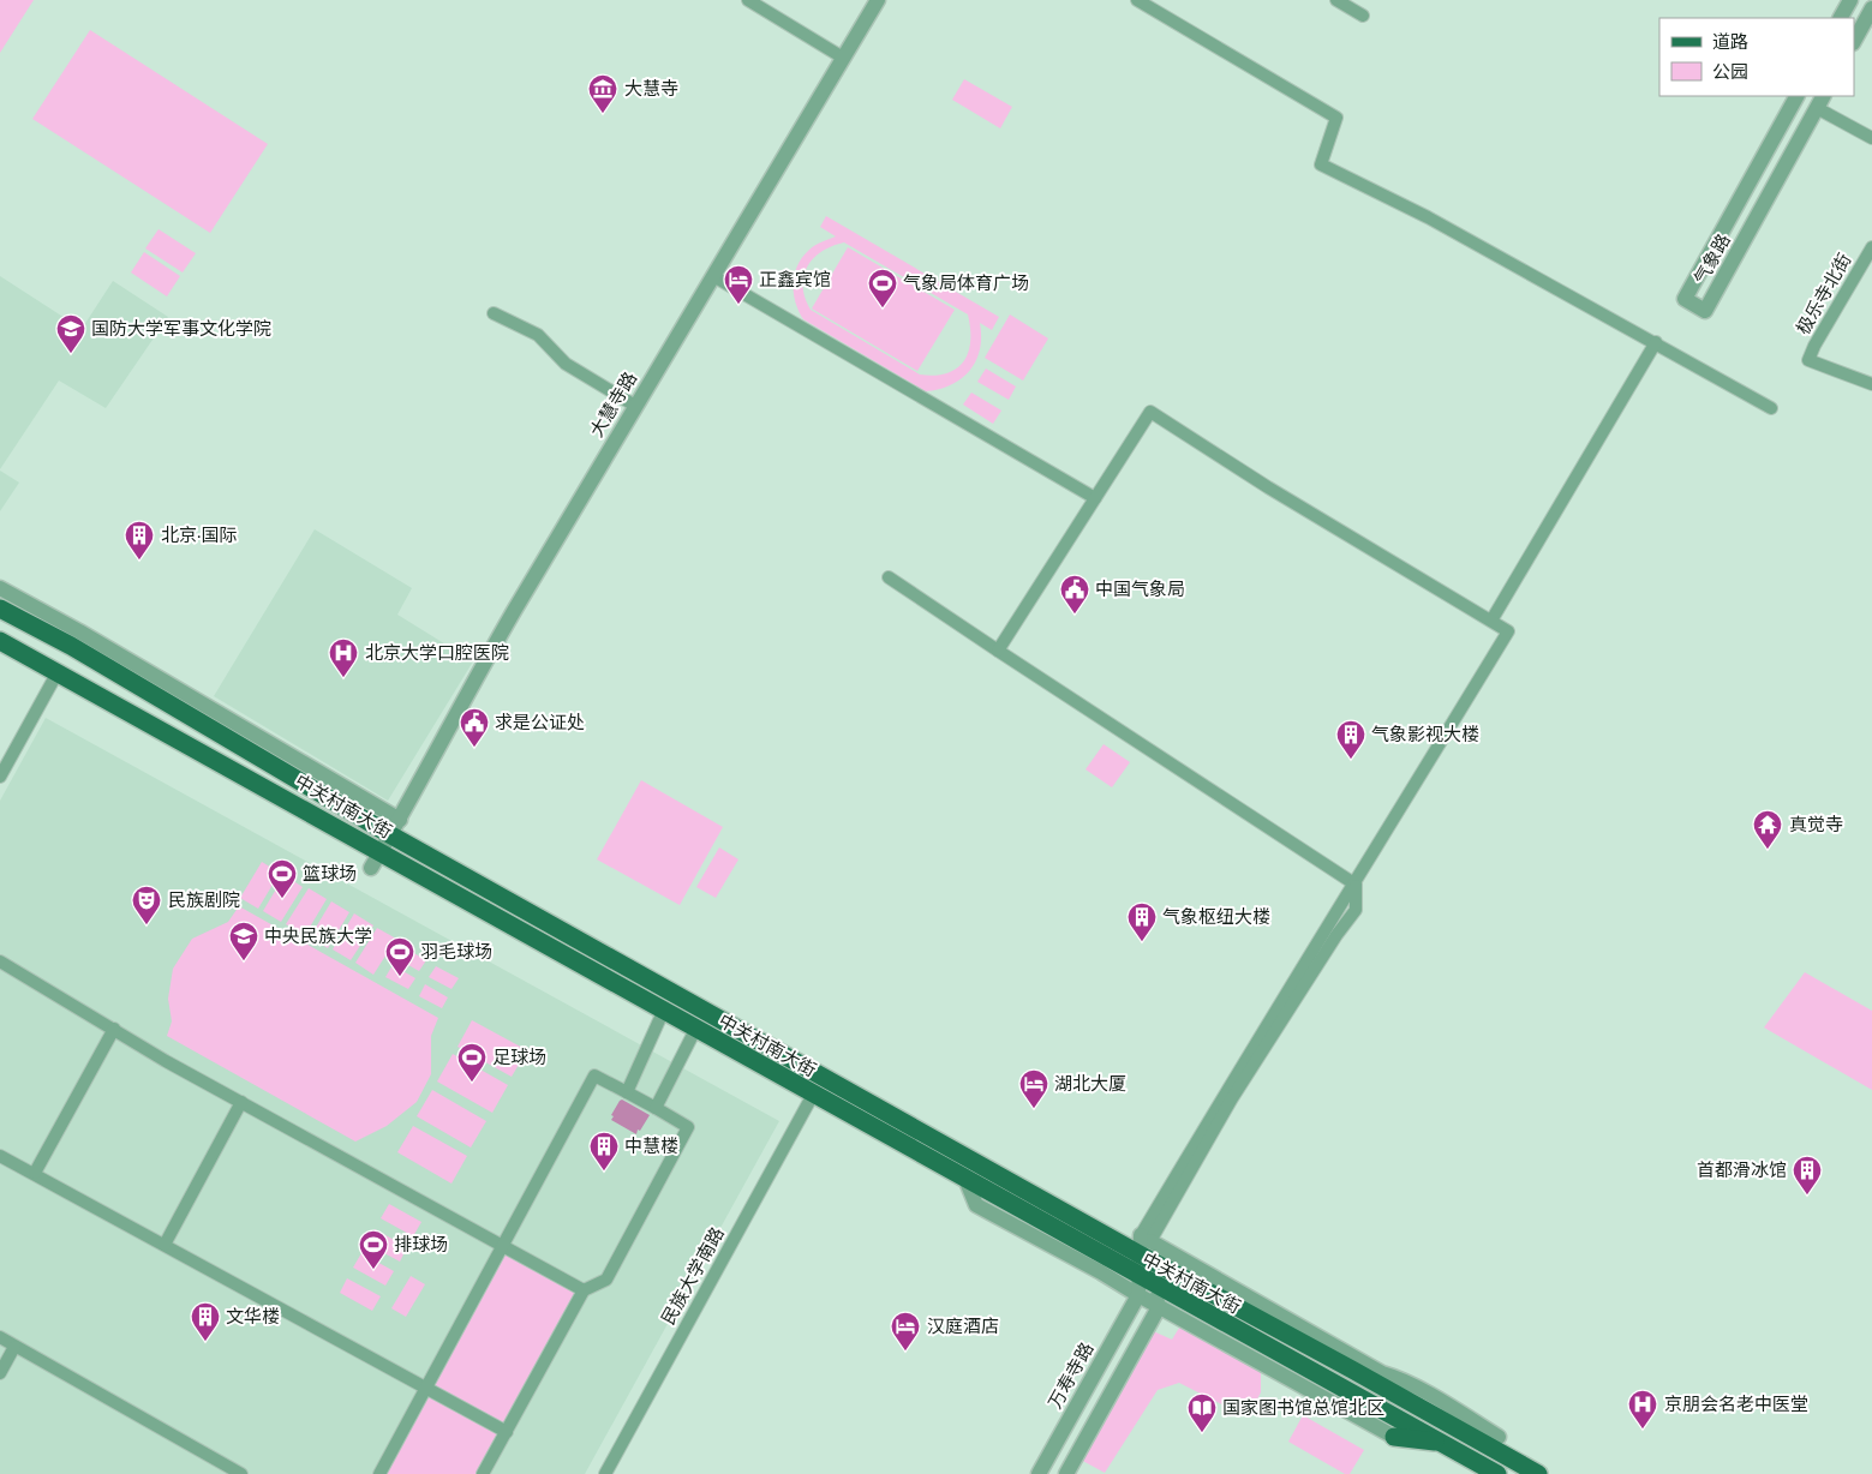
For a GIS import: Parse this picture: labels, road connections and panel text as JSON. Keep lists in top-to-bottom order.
{
  "streets": {
    "main road": ["中关村南大街"],
    "street": [
      "气象路",
      "极乐寺北街",
      "大慧寺路",
      "民族大学南路",
      "万寿寺路"
    ]
  },
  "crossings": [
    ["大慧寺路", "中关村南大街"],
    ["中关村南大街", "民族大学南路"],
    ["中关村南大街", "万寿寺路"]
  ],
  "places": {
    "museum": ["大慧寺"],
    "hotel": ["正鑫宾馆", "湖北大厦", "汉庭酒店"],
    "sports": [
      "气象局体育广场",
      "篮球场",
      "羽毛球场",
      "足球场",
      "排球场"
    ],
    "school or university": ["国防大学军事文化学院", "中央民族大学"],
    "building": [
      "北京·国际",
      "气象影视大楼",
      "气象枢纽大楼",
      "中慧楼",
      "首都滑冰馆",
      "文华楼"
    ],
    "public building": ["中国气象局", "求是公证处"],
    "hospital": ["北京大学口腔医院", "京朋会名老中医堂"],
    "temple": ["真觉寺"],
    "theatre": ["民族剧院"],
    "library": ["国家图书馆总馆北区"]
  },
  "legend": ["道路", "公园"]
}
